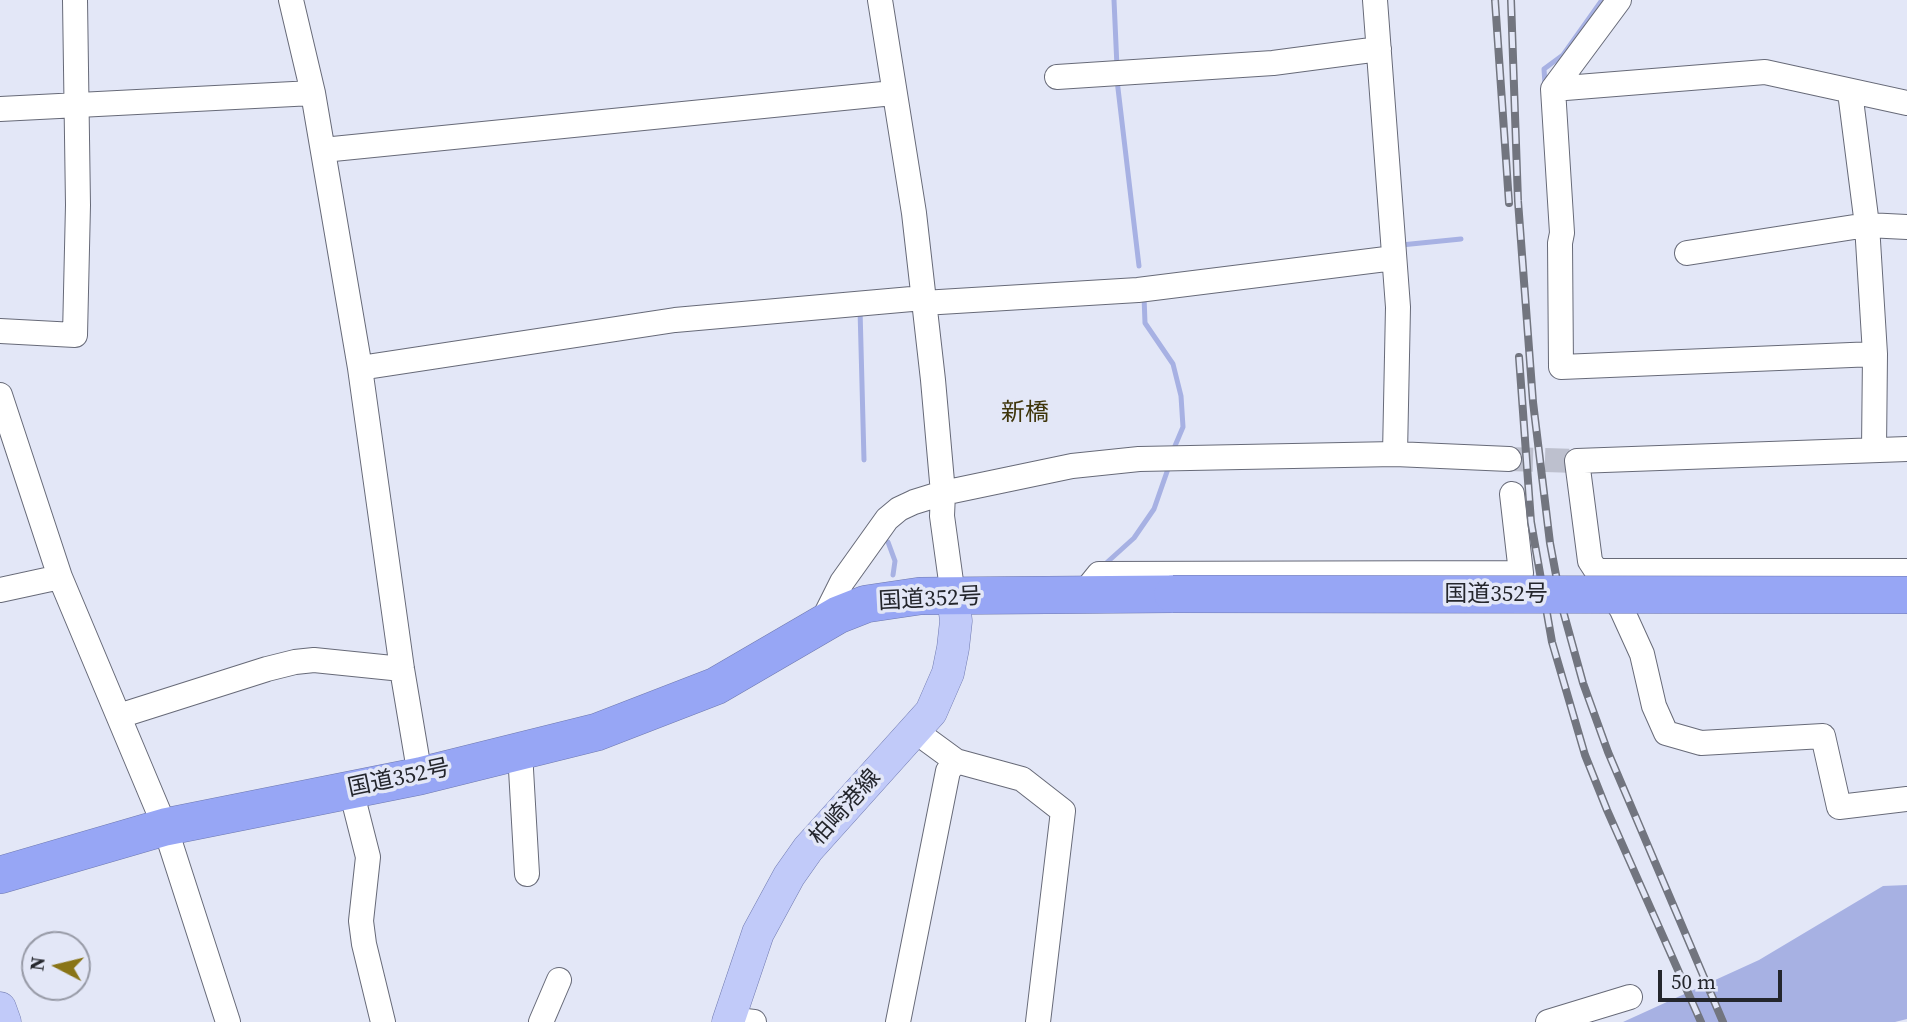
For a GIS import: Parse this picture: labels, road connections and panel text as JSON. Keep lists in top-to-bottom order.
{
  "streets": {
    "highway": ["国道352号"],
    "main road": ["柏崎港線"]
  },
  "crossings": [
    ["国道352号", "柏崎港線"]
  ],
  "districts": ["新橋"],
  "scale_bar": "50 m",
  "north": "left"
}
